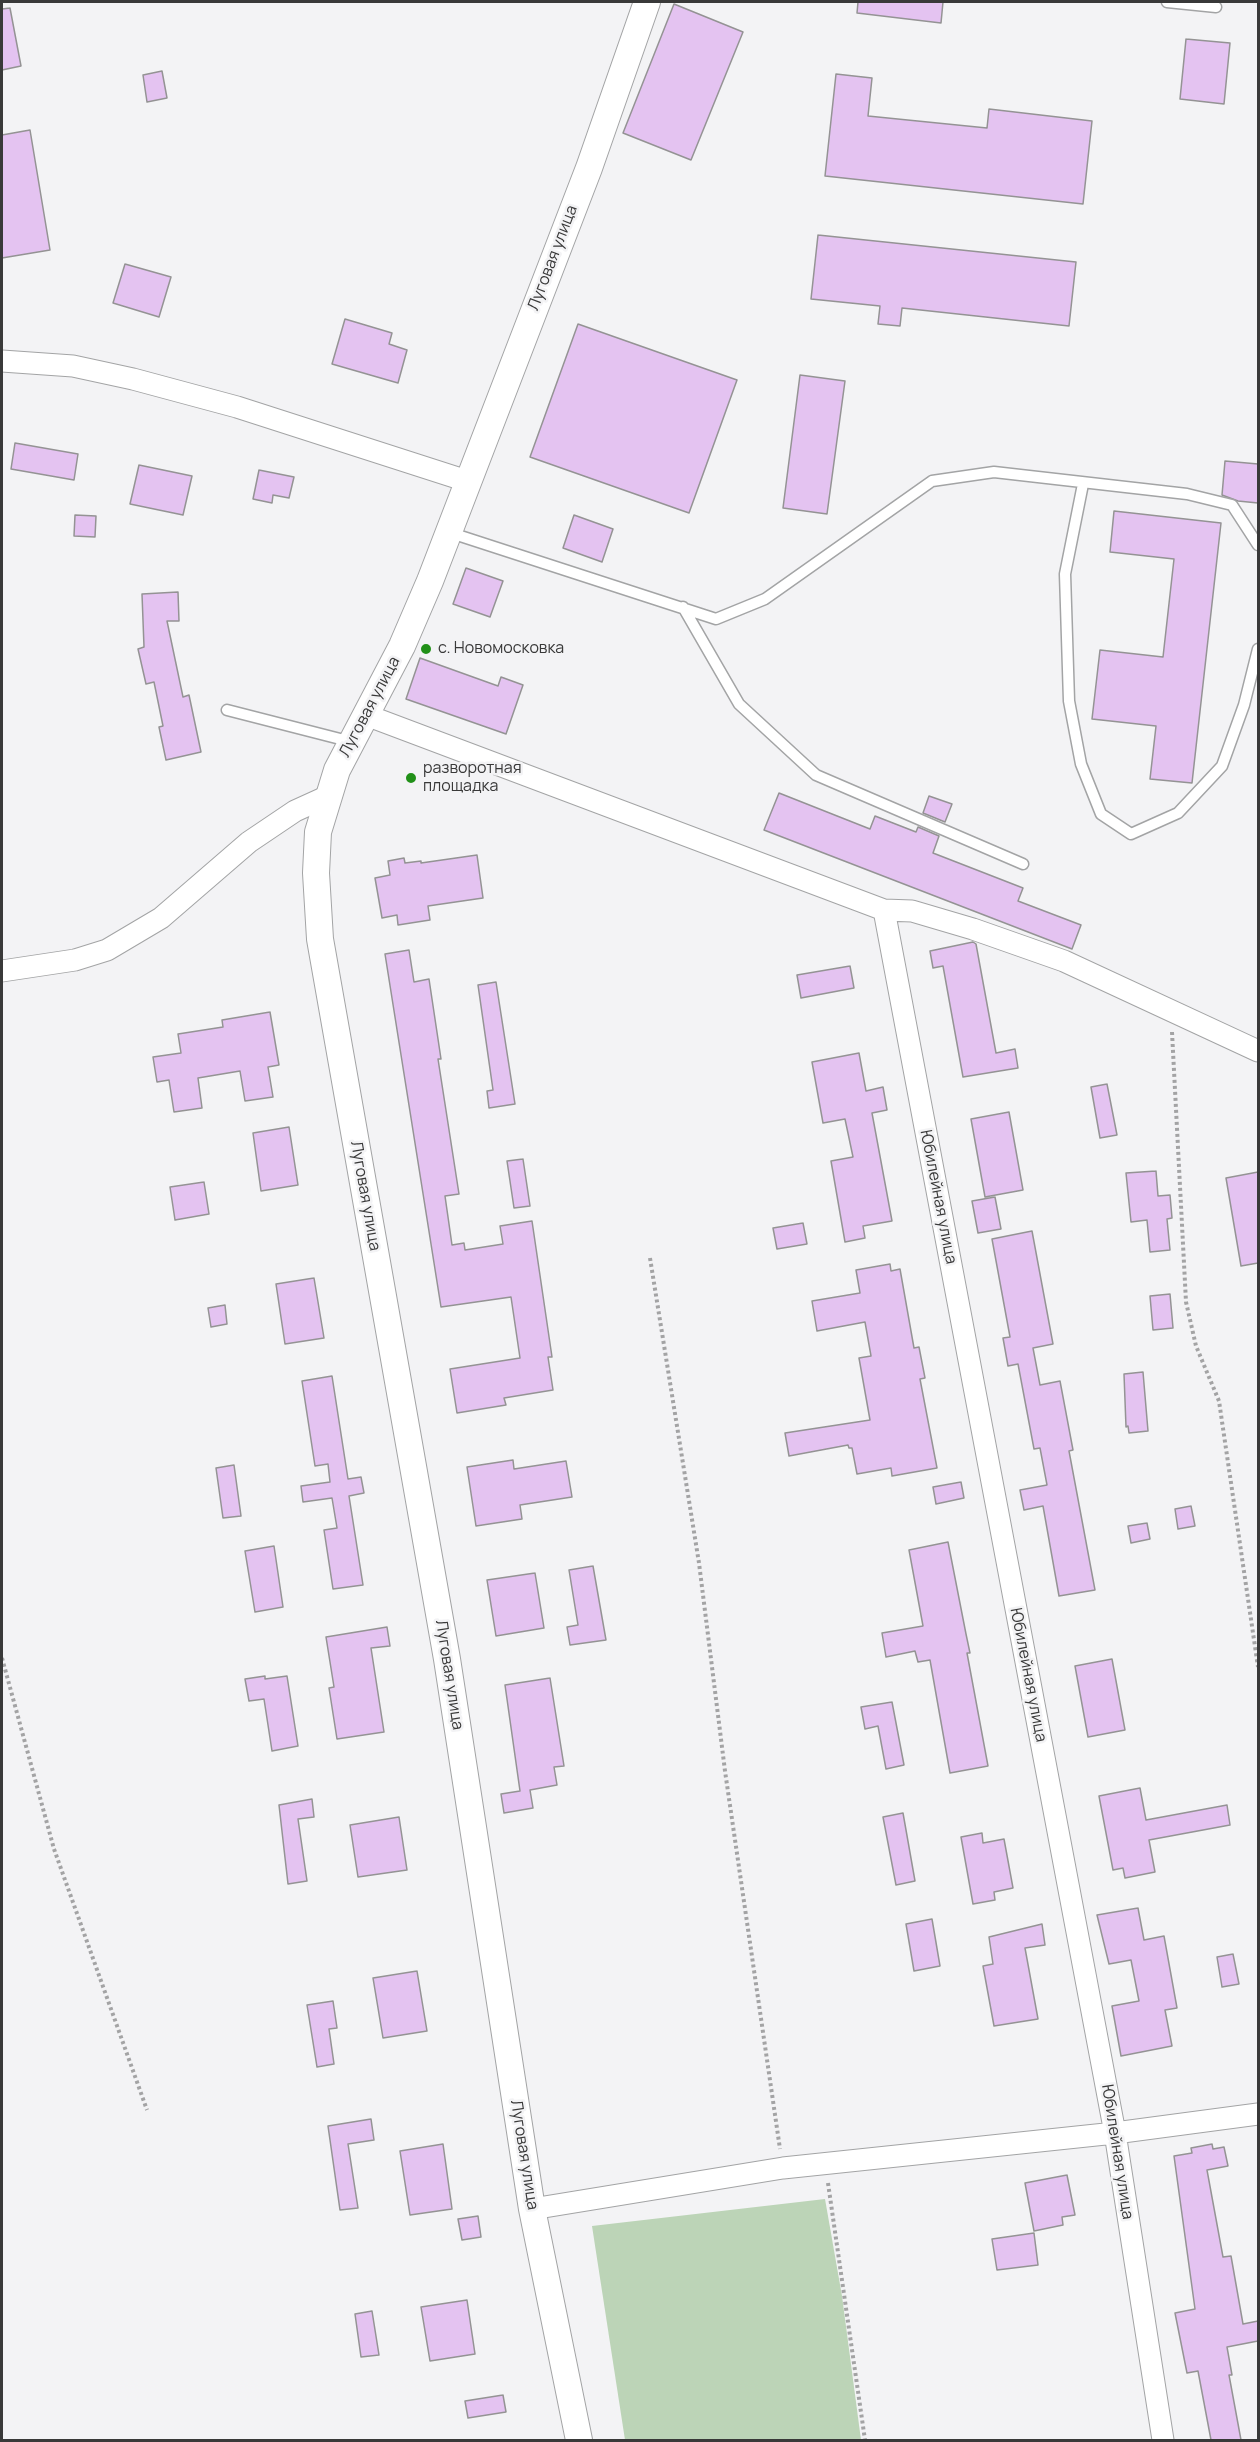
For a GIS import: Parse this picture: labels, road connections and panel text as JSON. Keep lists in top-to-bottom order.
{
  "streets": {
    "street": ["Луговая улица", "Юбилейная улица"]
  },
  "places": ["с. Новомосковка", "разворотная площадка"]
}
